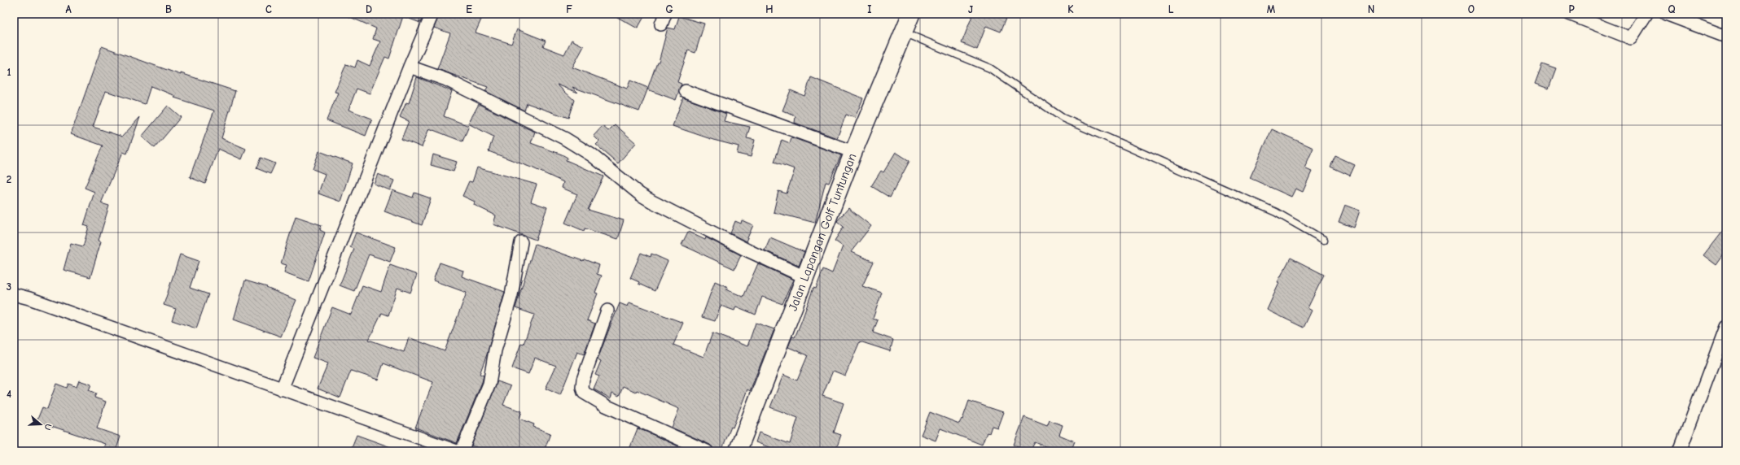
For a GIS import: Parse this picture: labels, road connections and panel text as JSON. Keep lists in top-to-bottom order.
{
  "streets": {
    "street": ["Jalan Lapangan Golf Tuntungan"]
  },
  "north": "right",
  "grid": {
    "columns": [
      "A",
      "B",
      "C",
      "D",
      "E",
      "F",
      "G",
      "H",
      "I",
      "J",
      "K",
      "L",
      "M",
      "N",
      "O",
      "P",
      "Q"
    ],
    "rows": [
      "1",
      "2",
      "3",
      "4"
    ]
  }
}
